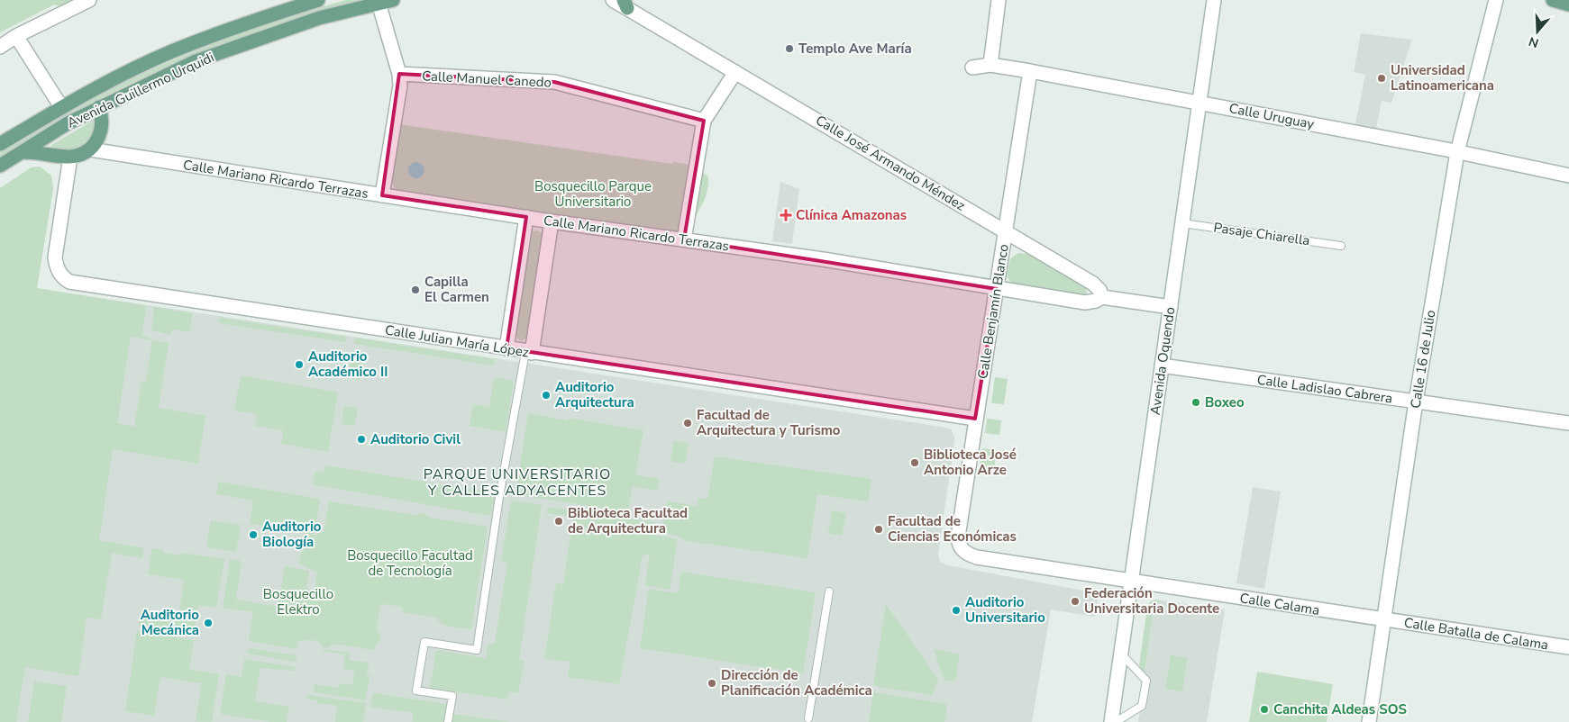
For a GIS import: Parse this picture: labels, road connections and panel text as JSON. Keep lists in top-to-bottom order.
{
  "streets": {
    "main road": ["Avenida Guillermo Urquidi"],
    "street": [
      "Calle Manuel Canedo",
      "Calle Uruguay",
      "Calle José Armando Méndez",
      "Calle Mariano Ricardo Terrazas",
      "Calle Benjamín Blanco",
      "Calle Julian María López",
      "Calle 16 de Julio",
      "Avenida Oquendo",
      "Calle Ladislao Cabrera",
      "Calle Calama",
      "Calle Batalla de Calama"
    ],
    "lane": ["Pasaje Chiarella"]
  },
  "crossings": [
    ["Calle Uruguay", "Calle Benjamín Blanco"],
    ["Calle Uruguay", "Calle 16 de Julio"],
    ["Calle Uruguay", "Avenida Oquendo"],
    ["Calle José Armando Méndez", "Calle Mariano Ricardo Terrazas"],
    ["Calle José Armando Méndez", "Calle Benjamín Blanco"],
    ["Calle Mariano Ricardo Terrazas", "Calle Benjamín Blanco"],
    ["Pasaje Chiarella", "Avenida Oquendo"],
    ["Calle Benjamín Blanco", "Calle Julian María López"],
    ["Calle Benjamín Blanco", "Calle Calama"],
    ["Calle 16 de Julio", "Calle Ladislao Cabrera"],
    ["Calle 16 de Julio", "Calle Calama"],
    ["Calle 16 de Julio", "Calle Batalla de Calama"],
    ["Avenida Oquendo", "Calle Ladislao Cabrera"],
    ["Avenida Oquendo", "Calle Calama"],
    ["Calle Calama", "Calle Batalla de Calama"]
  ],
  "districts": ["PARQUE UNIVERSITARIO Y CALLES ADYACENTES"],
  "parks": ["Bosquecillo Parque Universitario", "Bosquecillo Facultad de Tecnología", "Bosquecillo Elektro"],
  "places": {
    "other": [
      "Templo Ave María",
      "Universidad Latinoamericana",
      "Capilla El Carmen",
      "Auditorio Académico II",
      "Auditorio Arquitectura",
      "Boxeo",
      "Facultad de Arquitectura y Turismo",
      "Auditorio Civil",
      "Biblioteca José Antonio Arze",
      "Biblioteca Facultad de Arquitectura",
      "Facultad de Ciencias Económicas",
      "Auditorio Biología",
      "Federación Universitaria Docente",
      "Auditorio Universitario",
      "Auditorio Mecánica",
      "Dirección de Planificación Académica",
      "Canchita Aldeas SOS"
    ],
    "health": ["Clínica Amazonas"]
  },
  "north": "bottom"
}
